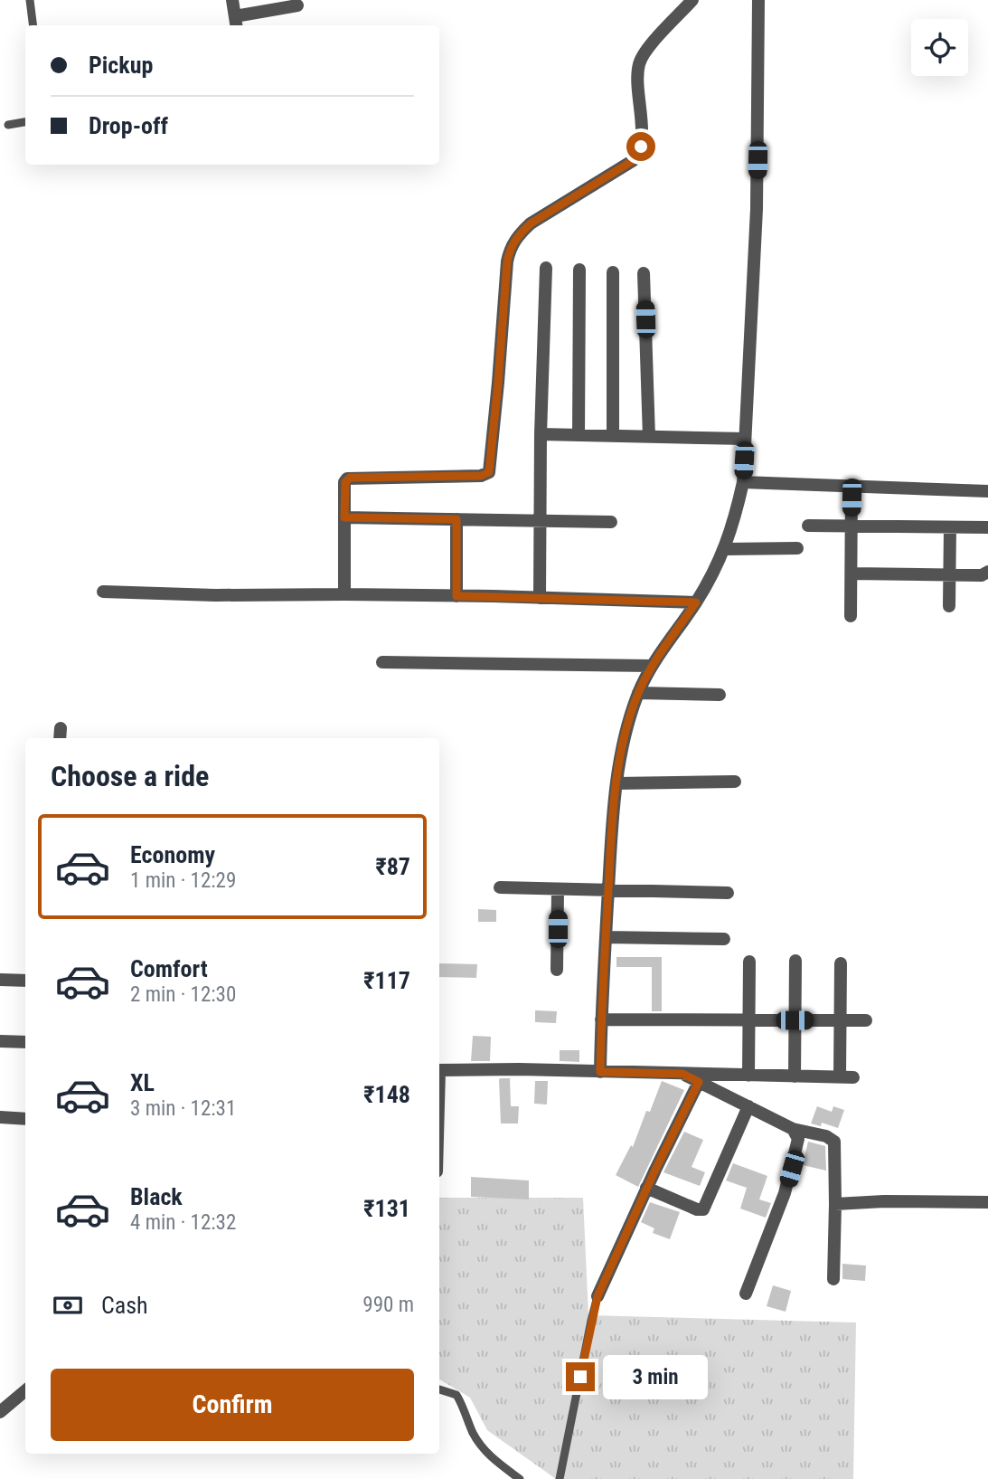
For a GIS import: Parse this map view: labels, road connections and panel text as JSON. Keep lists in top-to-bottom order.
{
  "page": {
    "banner": ["Pickup", "Drop-off"],
    "heading": "Choose a ride",
    "list": [
      {
        "name": "Economy",
        "note": "1 min · 12:29",
        "value": "₹87"
      },
      {
        "name": "Comfort",
        "note": "2 min · 12:30",
        "value": "₹117"
      },
      {
        "name": "XL",
        "note": "3 min · 12:31",
        "value": "₹148"
      },
      {
        "name": "Black",
        "note": "4 min · 12:32",
        "value": "₹131"
      }
    ],
    "pay": ["Cash", "990 m"],
    "bubble": "3 min",
    "buttons": "Confirm"
  }
}
